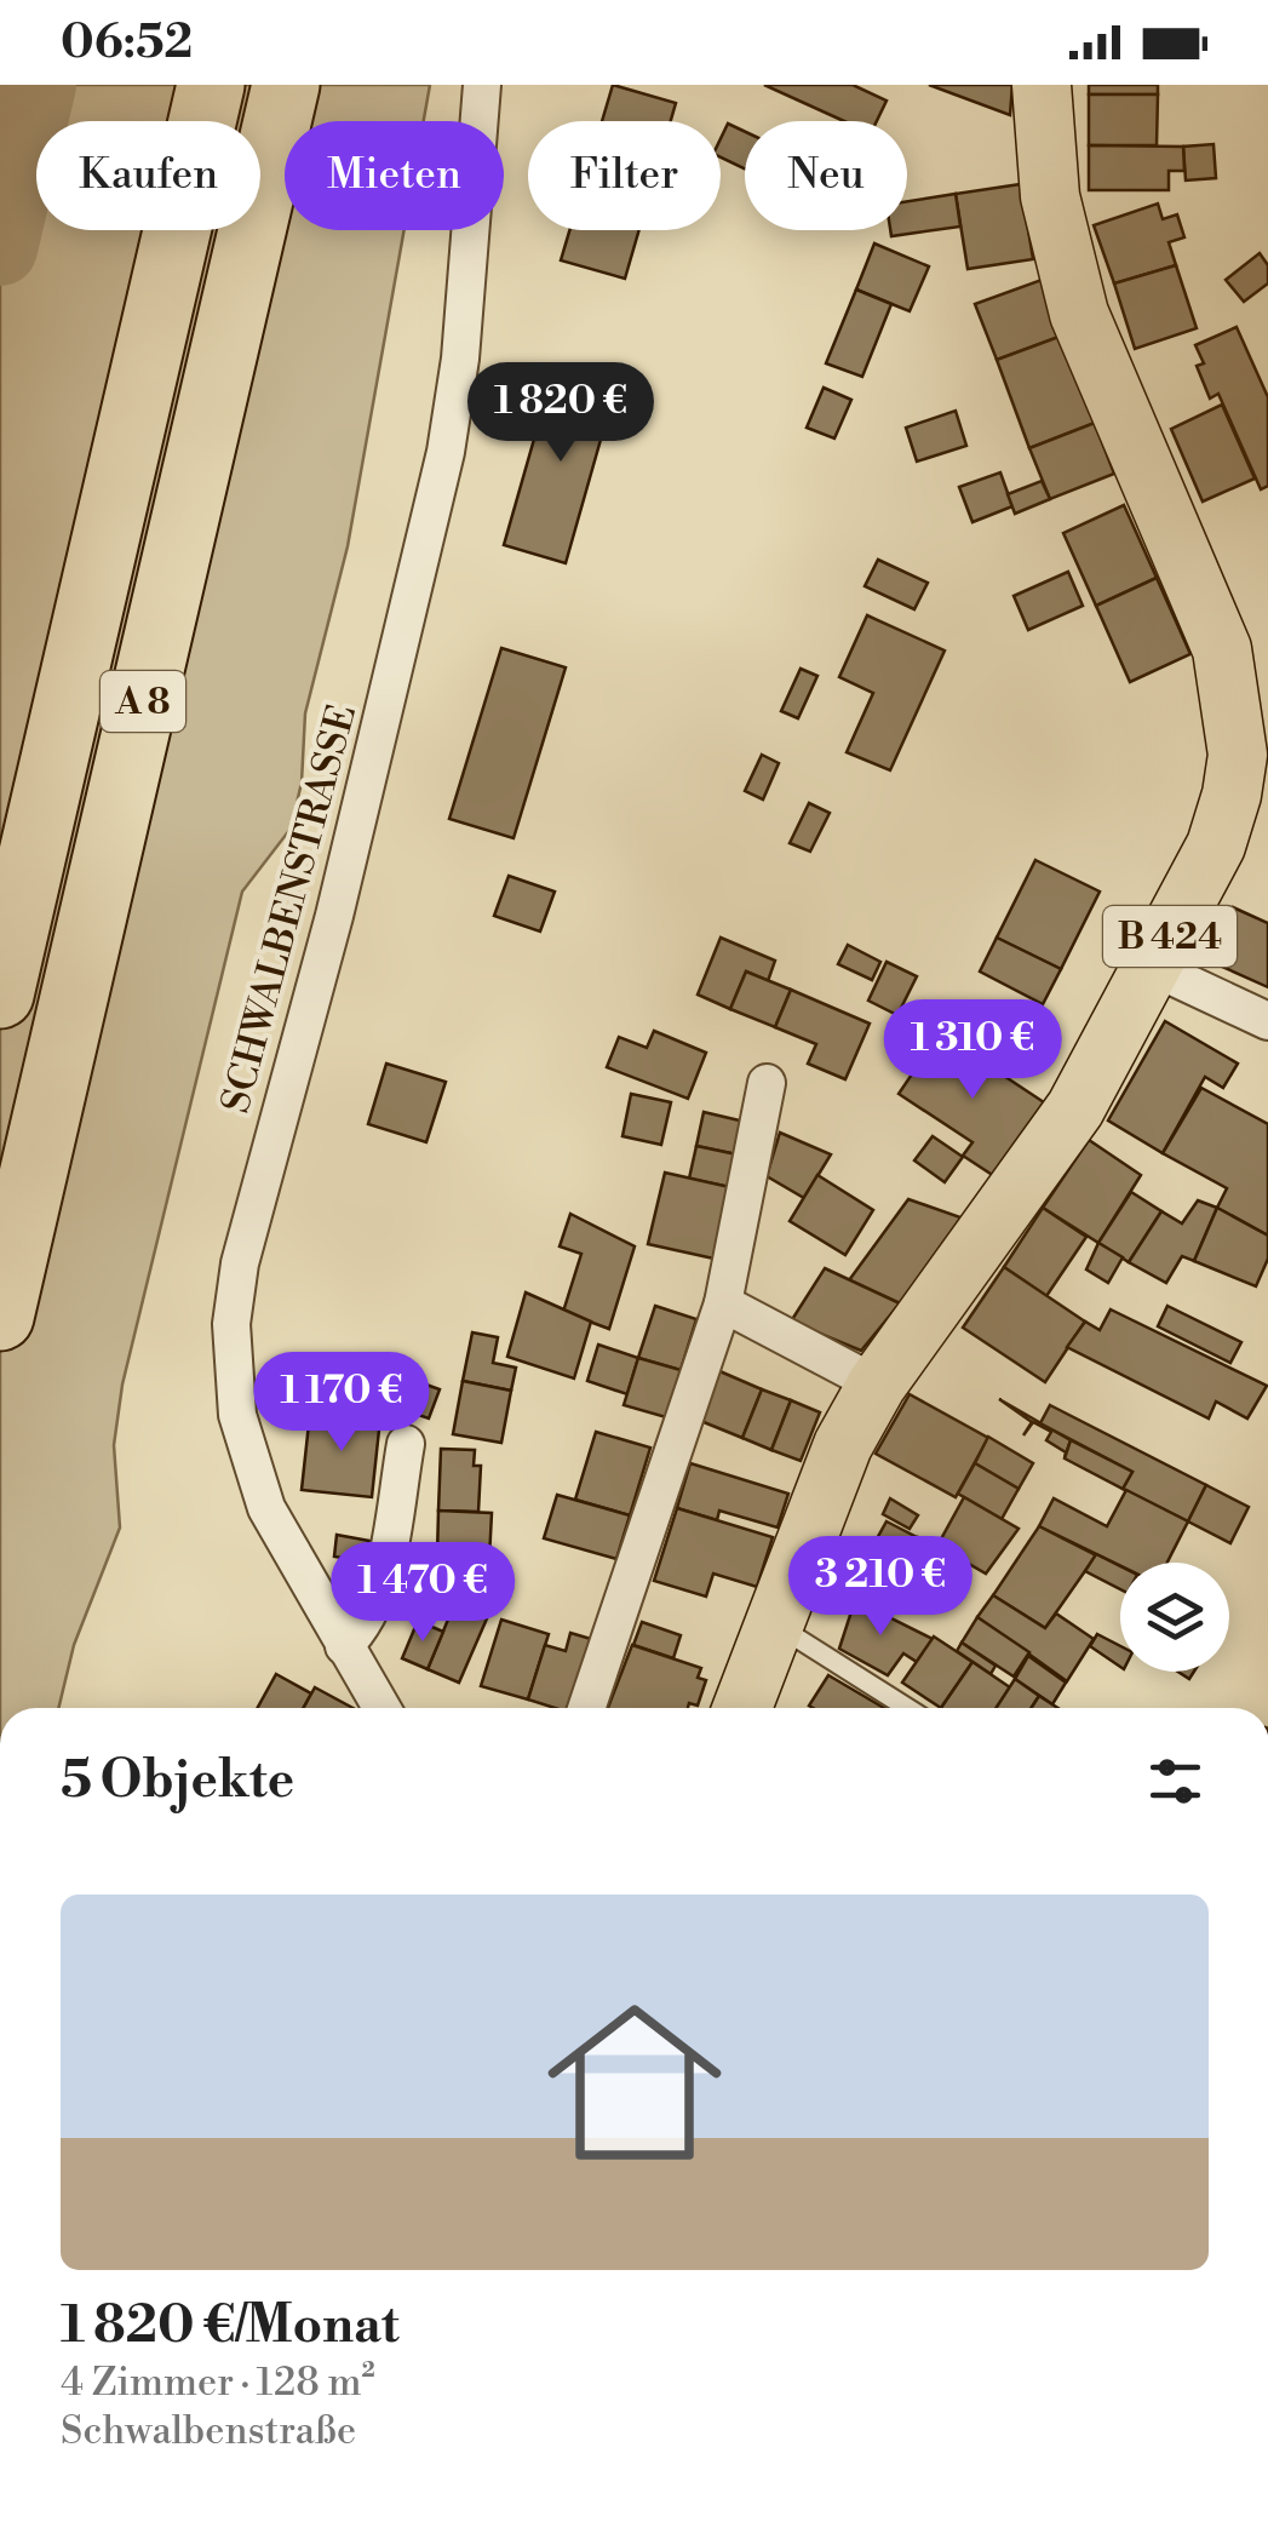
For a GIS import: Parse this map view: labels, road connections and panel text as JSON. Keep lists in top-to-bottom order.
{
  "streets": {
    "highway": ["A 8"],
    "main road": ["B 424"],
    "street": ["SCHWALBENSTRASSE"]
  },
  "page": {
    "status": "06:52",
    "chip": [
      "Kaufen",
      "Mieten",
      "Filter",
      "Neu"
    ],
    "price": [
      "1 820 €",
      "1 310 €",
      "1 170 €",
      "3 210 €",
      "1 470 €"
    ],
    "heading": "5 Objekte",
    "list": [
      {
        "name": "1 820 €/Monat",
        "note": "4 Zimmer · 128 m² · Schwalbenstraße"
      }
    ]
  }
}
